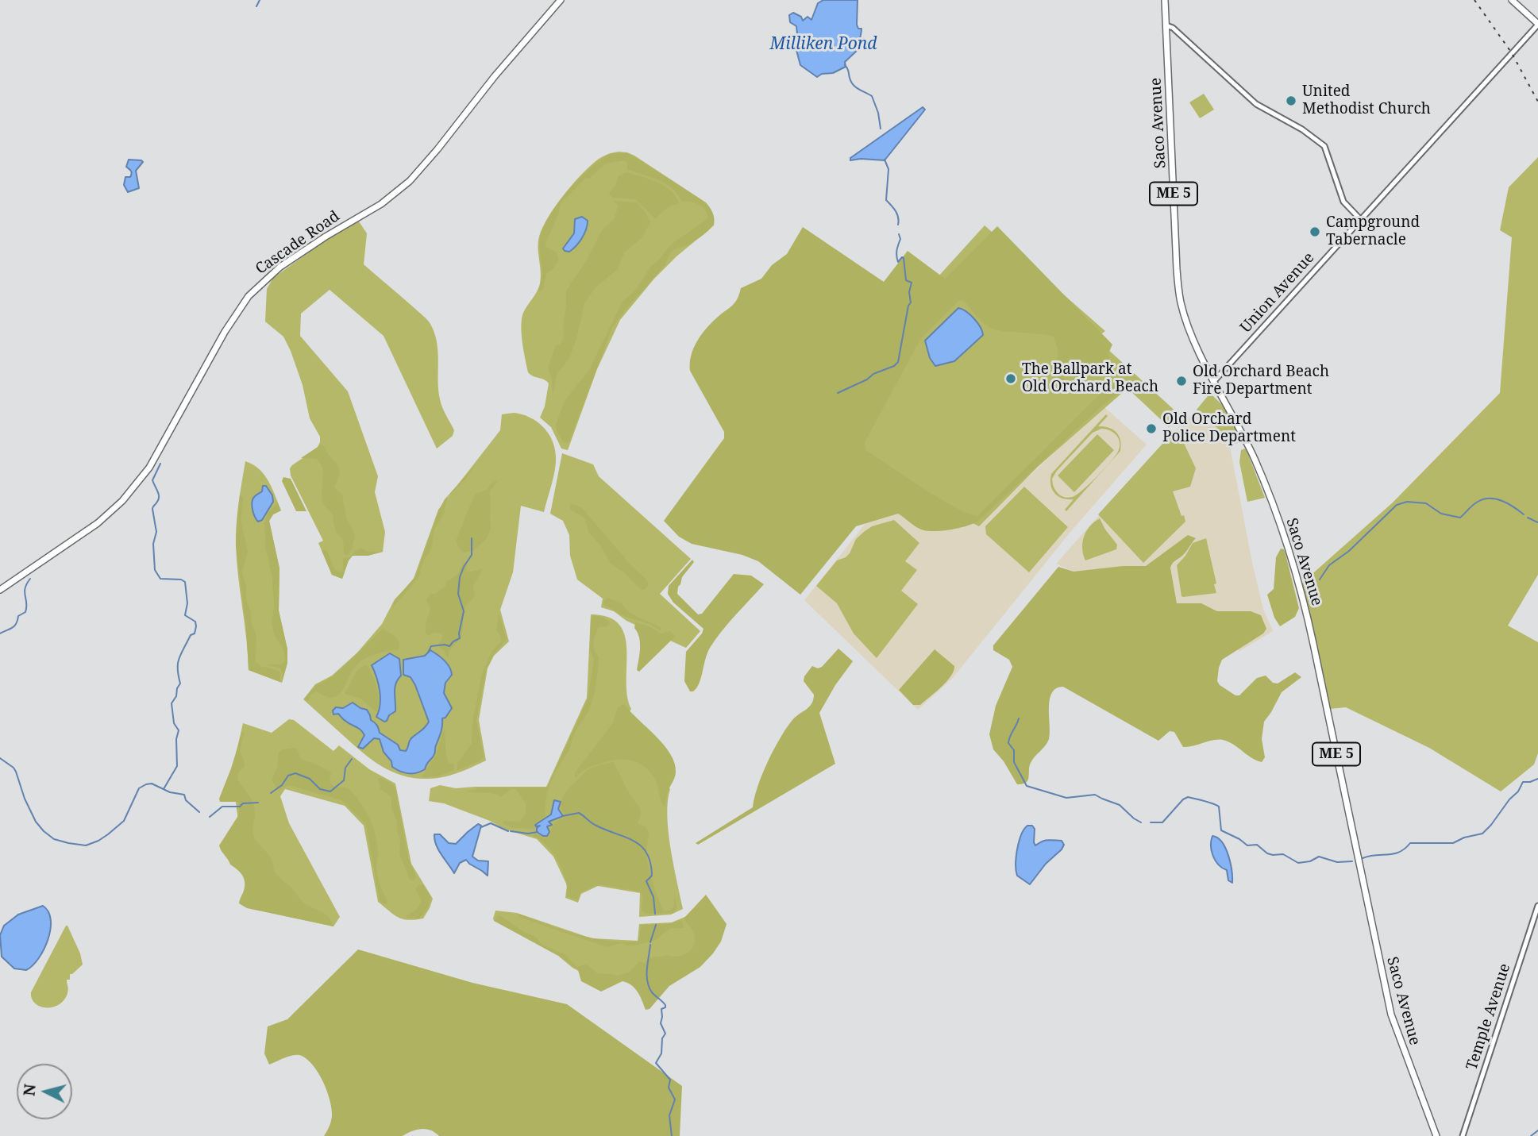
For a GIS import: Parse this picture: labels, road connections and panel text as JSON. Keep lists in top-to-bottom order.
{
  "streets": {
    "main road": ["Saco Avenue", "ME 5", "Cascade Road"],
    "street": ["Union Avenue", "Temple Avenue"]
  },
  "crossings": [
    ["Saco Avenue", "Union Avenue"]
  ],
  "water": ["Milliken Pond"],
  "places": [
    "United Methodist Church",
    "Campground Tabernacle",
    "The Ballpark at Old Orchard Beach",
    "Old Orchard Beach Fire Department",
    "Old Orchard Police Department"
  ],
  "north": "left"
}
